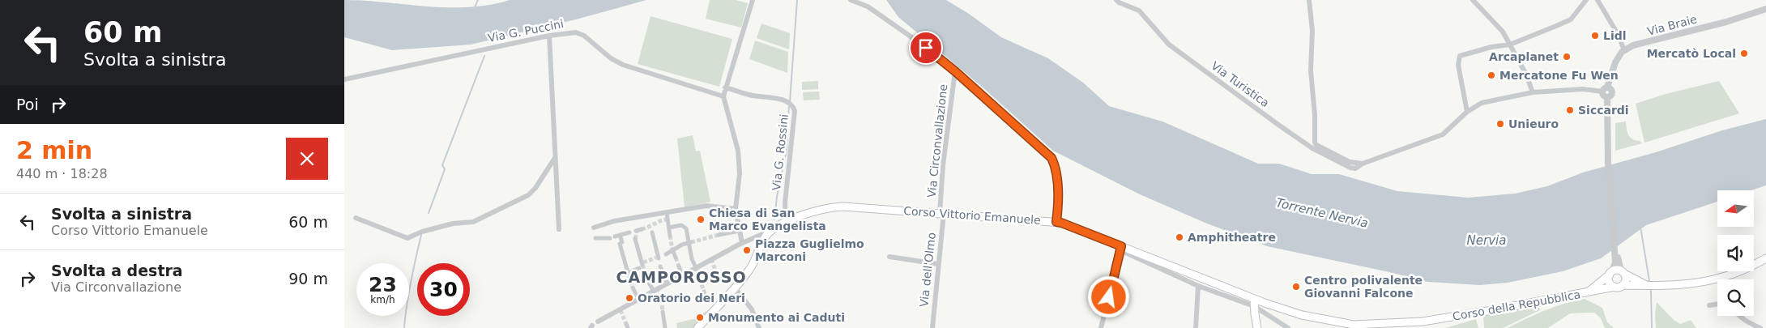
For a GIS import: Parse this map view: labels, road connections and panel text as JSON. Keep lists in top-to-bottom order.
{
  "streets": {
    "main road": ["Corso Vittorio Emanuele", "Corso della Repubblica"],
    "street": [
      "Via Braie",
      "Via G. Puccini",
      "Via Turistica",
      "Via Circonvallazione",
      "Via G. Rossini",
      "Via dell'Olmo"
    ]
  },
  "crossings": [
    ["Via Circonvallazione", "Corso Vittorio Emanuele"],
    ["Via Circonvallazione", "Via dell'Olmo"],
    ["Via G. Rossini", "Corso Vittorio Emanuele"],
    ["Corso Vittorio Emanuele", "Via dell'Olmo"],
    ["Corso Vittorio Emanuele", "Corso della Repubblica"]
  ],
  "districts": ["CAMPOROSSO"],
  "water": ["Torrente Nervia", "Nervia"],
  "places": [
    "Lidl",
    "Mercatò Local",
    "Arcaplanet",
    "Mercatone Fu Wen",
    "Siccardi",
    "Unieuro",
    "Chiesa di San Marco Evangelista",
    "Amphitheatre",
    "Piazza Guglielmo Marconi",
    "Centro polivalente Giovanni Falcone",
    "Oratorio dei Neri",
    "Monumento ai Caduti"
  ],
  "north": "left",
  "page": {
    "turn": ["60 m", "Svolta a sinistra"],
    "then": "Poi",
    "heading": ["2 min", "440 m · 18:28"],
    "list": [
      {
        "name": "Svolta a sinistra",
        "note": "Corso Vittorio Emanuele",
        "value": "60 m"
      },
      {
        "name": "Svolta a destra",
        "note": "Via Circonvallazione",
        "value": "90 m"
      }
    ],
    "speed": "23 km/h",
    "limit": "30"
  }
}
